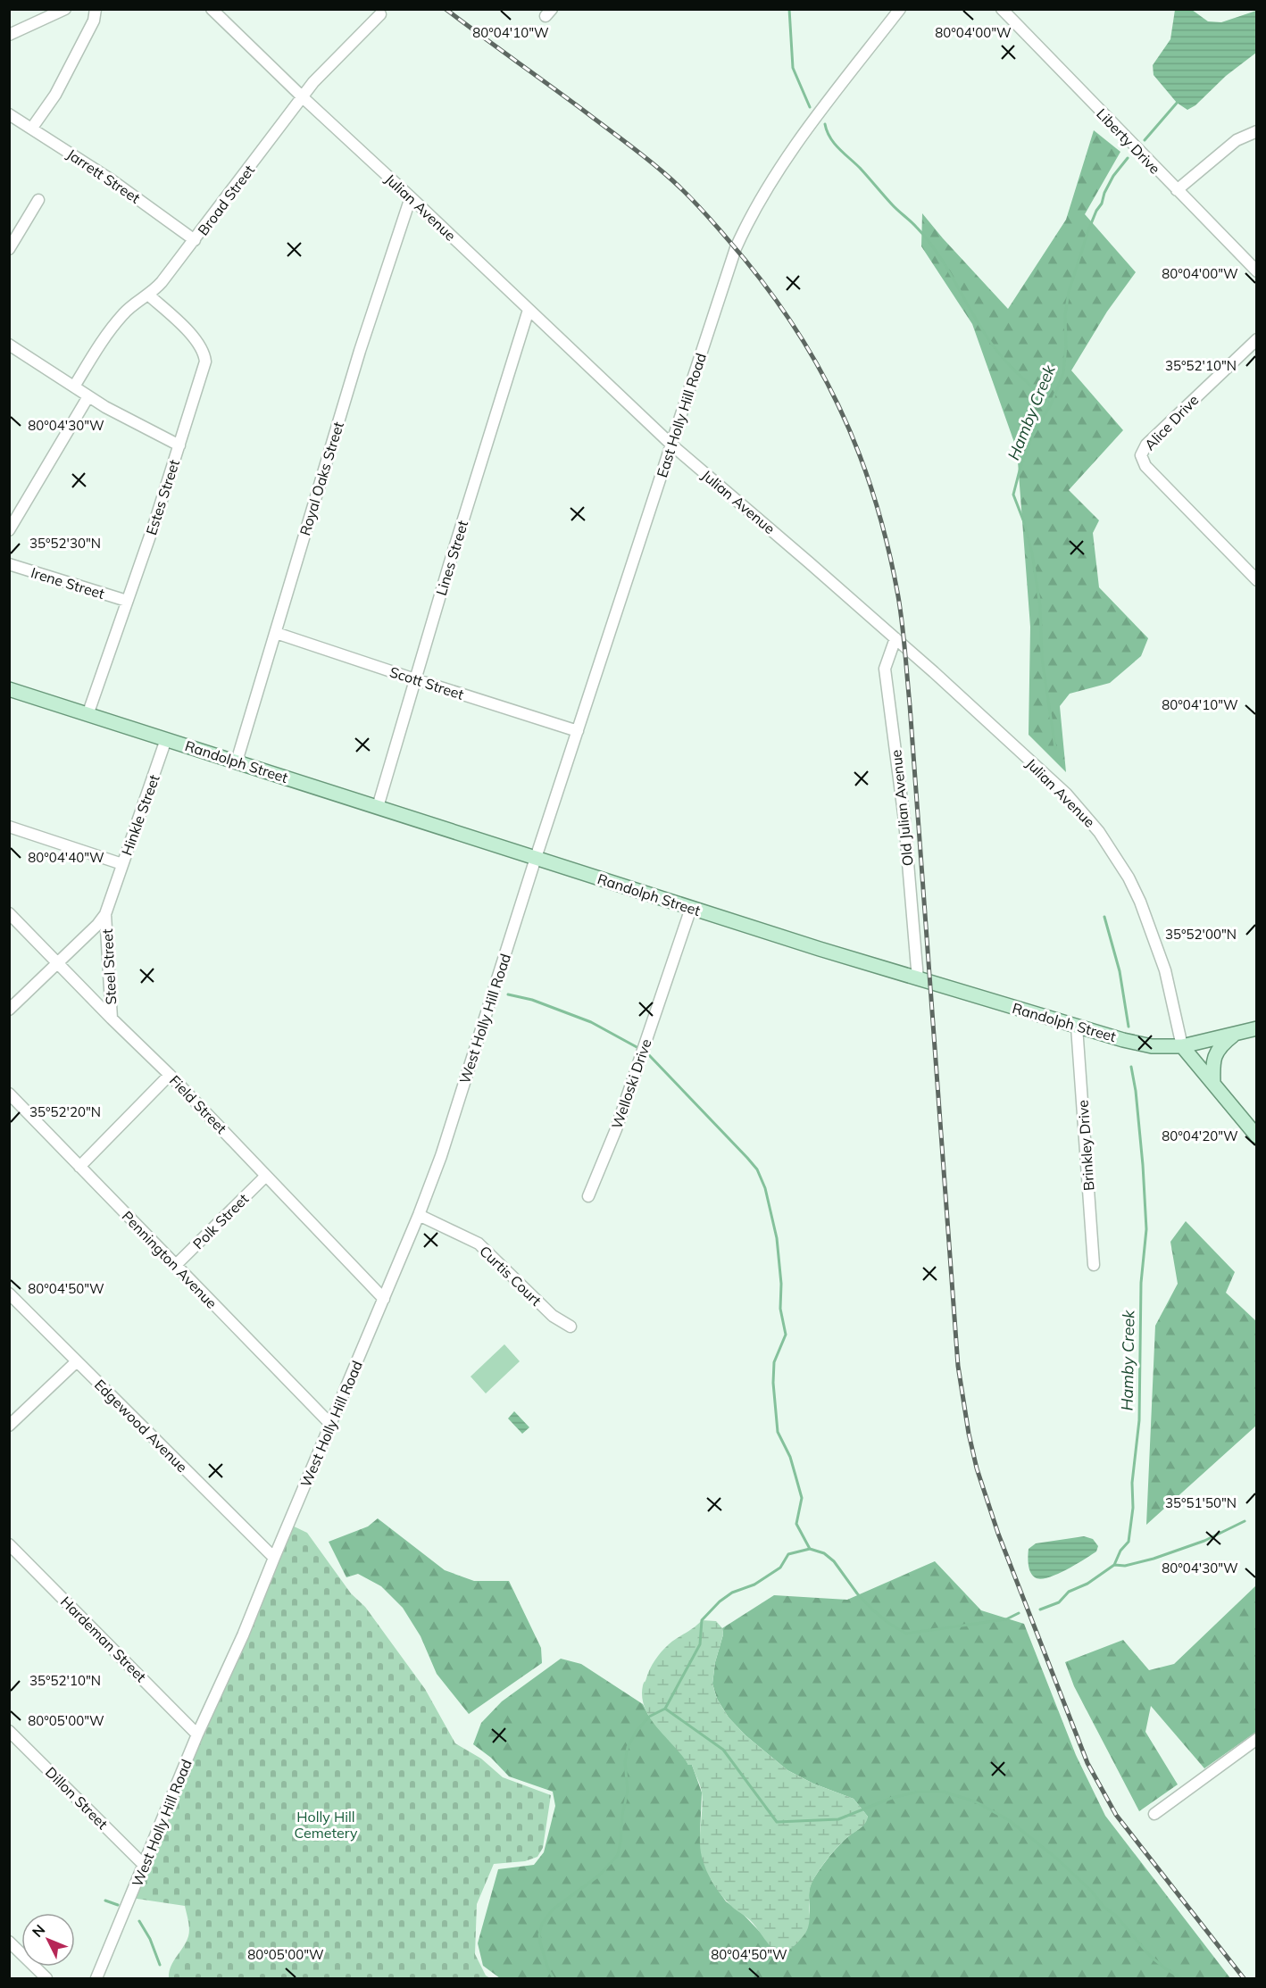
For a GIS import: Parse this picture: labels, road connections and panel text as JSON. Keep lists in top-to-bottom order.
{
  "streets": {
    "main road": ["Randolph Street"],
    "street": [
      "Liberty Drive",
      "Jarrett Street",
      "Broad Street",
      "Julian Avenue",
      "East Holly Hill Road",
      "Alice Drive",
      "Royal Oaks Street",
      "Estes Street",
      "Lines Street",
      "Irene Street",
      "Scott Street",
      "Old Julian Avenue",
      "Hinkle Street",
      "Steel Street",
      "West Holly Hill Road",
      "Welloski Drive",
      "Field Street",
      "Brinkley Drive",
      "Polk Street",
      "Pennington Avenue",
      "Curtis Court",
      "Edgewood Avenue",
      "Hardeman Street",
      "Dillon Street"
    ]
  },
  "crossings": [
    ["Jarrett Street", "Broad Street"],
    ["Broad Street", "Julian Avenue"],
    ["Broad Street", "Estes Street"],
    ["Julian Avenue", "East Holly Hill Road"],
    ["Julian Avenue", "Royal Oaks Street"],
    ["Julian Avenue", "Lines Street"],
    ["Julian Avenue", "Randolph Street"],
    ["Julian Avenue", "Old Julian Avenue"],
    ["East Holly Hill Road", "Scott Street"],
    ["East Holly Hill Road", "Randolph Street"],
    ["East Holly Hill Road", "West Holly Hill Road"],
    ["Royal Oaks Street", "Scott Street"],
    ["Royal Oaks Street", "Randolph Street"],
    ["Estes Street", "Irene Street"],
    ["Estes Street", "Randolph Street"],
    ["Lines Street", "Scott Street"],
    ["Lines Street", "Randolph Street"],
    ["Randolph Street", "Old Julian Avenue"],
    ["Randolph Street", "Hinkle Street"],
    ["Randolph Street", "West Holly Hill Road"],
    ["Randolph Street", "Welloski Drive"],
    ["Randolph Street", "Brinkley Drive"],
    ["Hinkle Street", "Steel Street"],
    ["Hinkle Street", "Field Street"],
    ["Steel Street", "Field Street"],
    ["West Holly Hill Road", "Field Street"],
    ["West Holly Hill Road", "Pennington Avenue"],
    ["West Holly Hill Road", "Curtis Court"],
    ["West Holly Hill Road", "Edgewood Avenue"],
    ["West Holly Hill Road", "Hardeman Street"],
    ["West Holly Hill Road", "Dillon Street"],
    ["Field Street", "Polk Street"],
    ["Polk Street", "Pennington Avenue"]
  ],
  "water": ["Hamby Creek"],
  "parks": ["Holly Hill Cemetery"],
  "north": "top left",
  "coordinates": [
    "80°04'10\"W",
    "80°04'00\"W",
    "35°52'10\"N",
    "80°04'30\"W",
    "35°52'30\"N",
    "80°04'40\"W",
    "35°52'00\"N",
    "35°52'20\"N",
    "80°04'20\"W",
    "80°04'50\"W",
    "35°51'50\"N",
    "80°05'00\"W"
  ]
}
